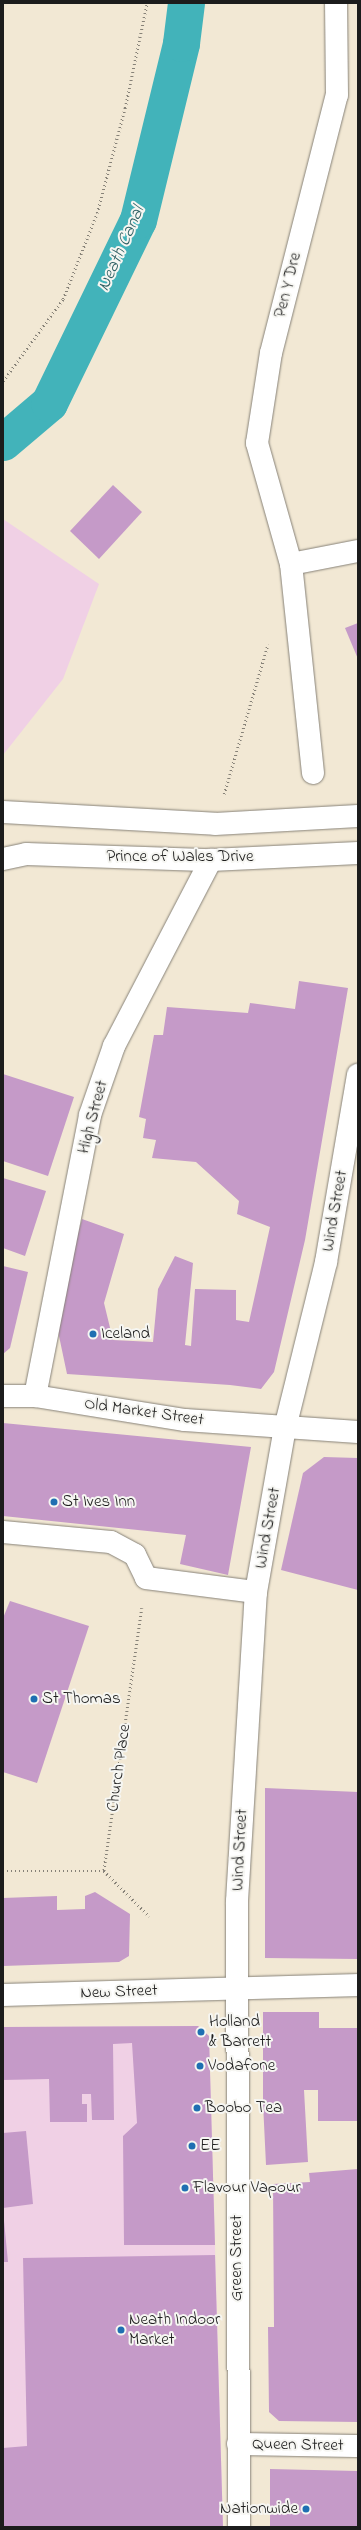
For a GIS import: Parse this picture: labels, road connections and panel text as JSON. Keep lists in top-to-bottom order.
{
  "streets": {
    "street": [
      "Pen Y Dre",
      "Prince of Wales Drive",
      "High Street",
      "Wind Street",
      "Old Market Street",
      "New Street",
      "Green Street",
      "Queen Street"
    ],
    "path": ["Church Place"]
  },
  "crossings": [
    ["Prince of Wales Drive", "High Street"],
    ["High Street", "Old Market Street"],
    ["Wind Street", "Old Market Street"],
    ["Wind Street", "New Street"],
    ["Wind Street", "Green Street"],
    ["New Street", "Green Street"],
    ["Green Street", "Queen Street"]
  ],
  "water": ["Neath Canal"],
  "places": [
    "Iceland",
    "St Ives Inn",
    "St Thomas",
    "Holland & Barrett",
    "Vodafone",
    "Boobo Tea",
    "EE",
    "Flavour Vapour",
    "Neath Indoor Market",
    "Nationwide"
  ]
}
